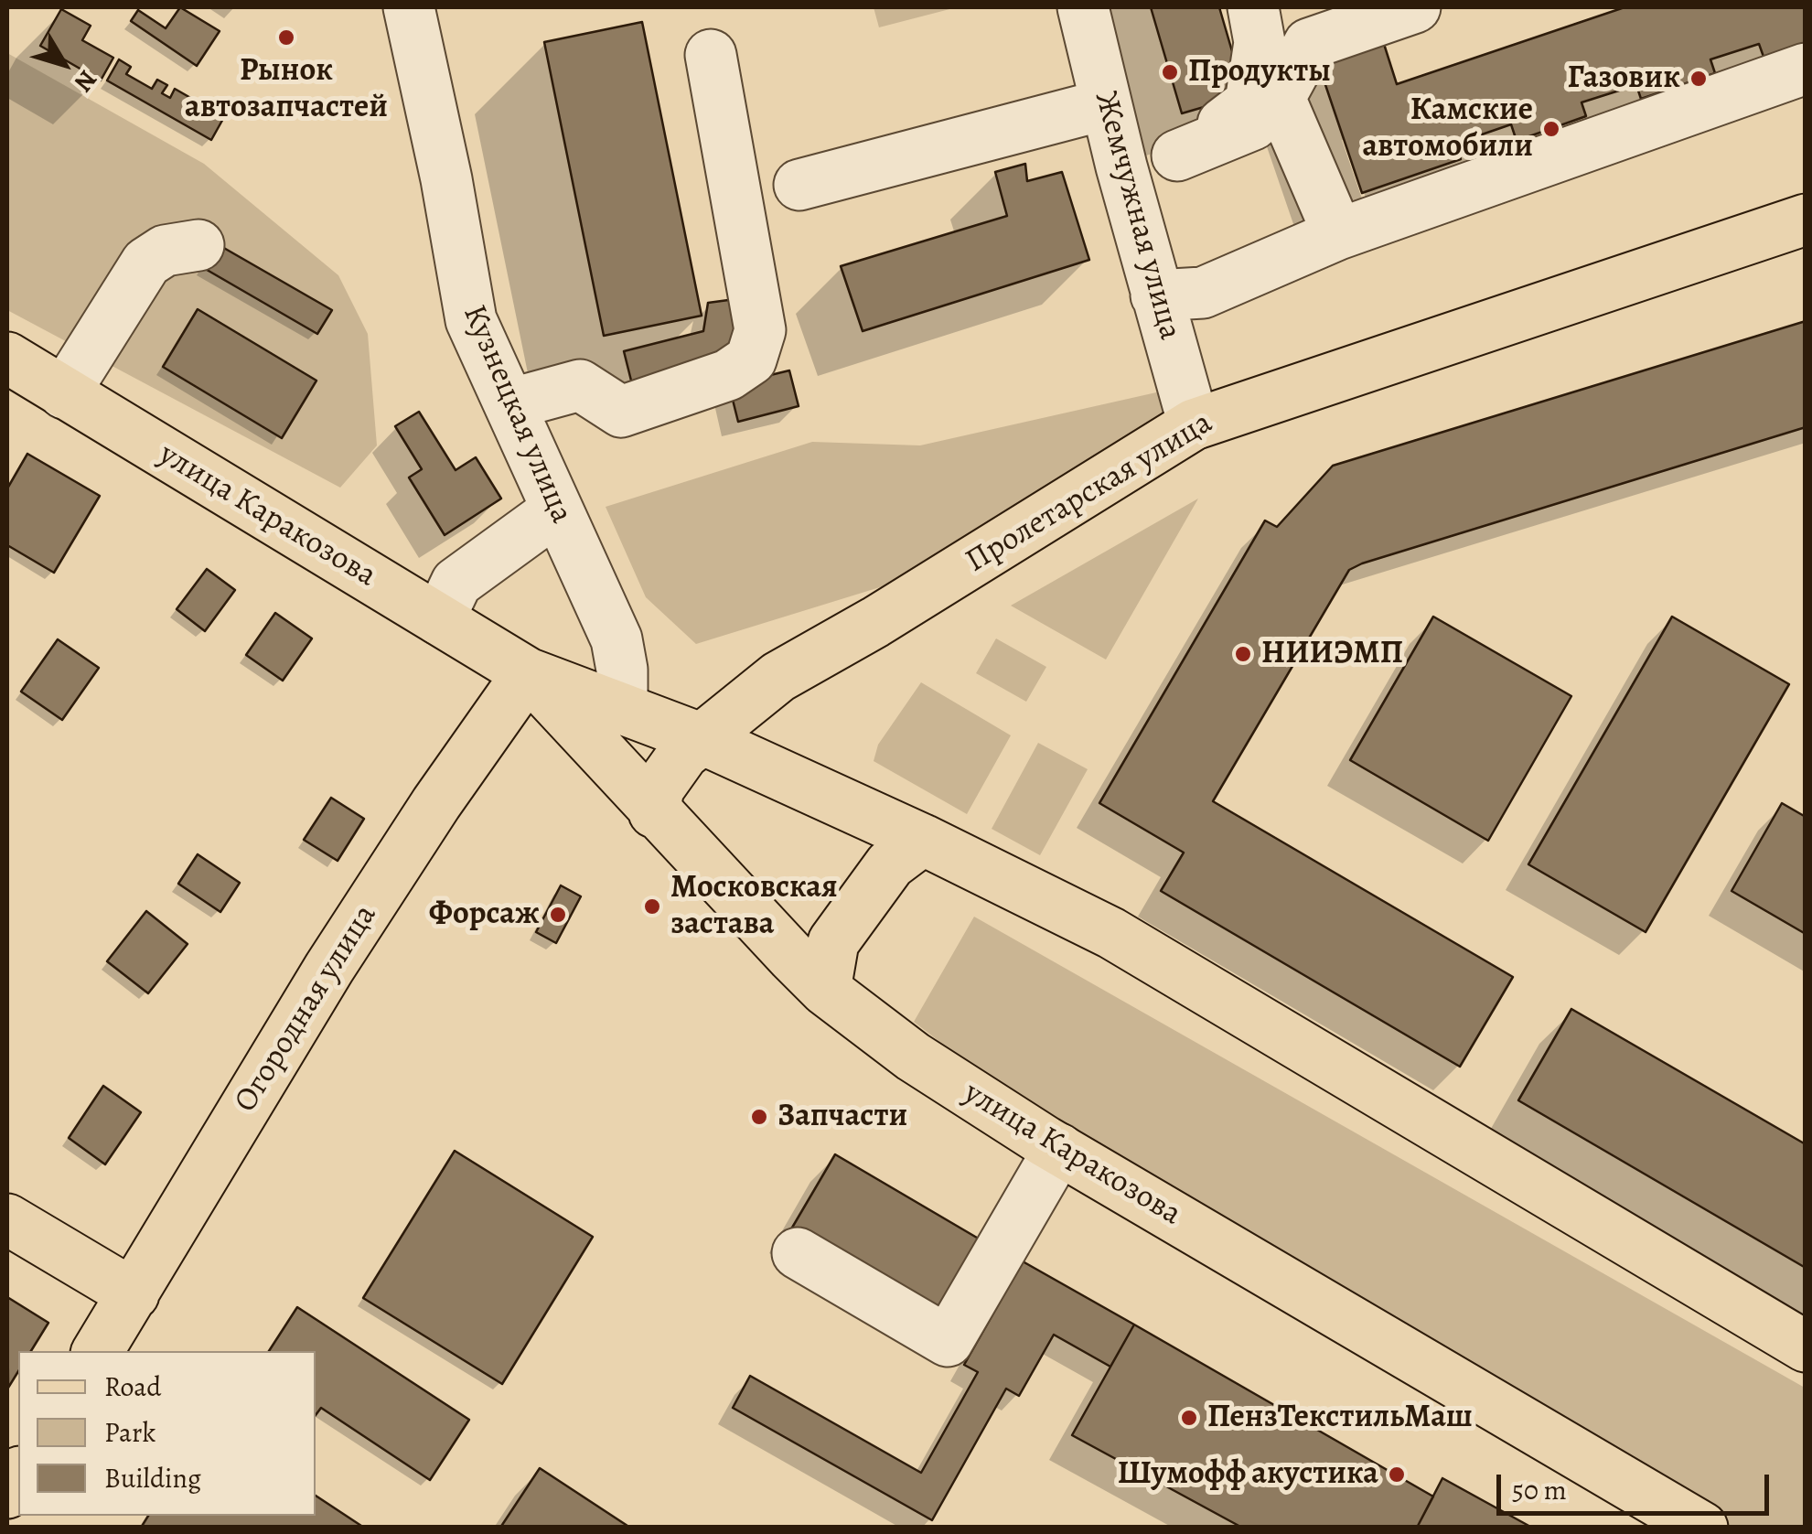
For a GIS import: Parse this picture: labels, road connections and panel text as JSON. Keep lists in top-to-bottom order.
{
  "streets": {
    "main road": ["Пролетарская улица", "улица Каракозова", "Огородная улица"],
    "street": ["Жемчужная улица", "Кузнецкая улица"]
  },
  "crossings": [
    ["Жемчужная улица", "Пролетарская улица"],
    ["Кузнецкая улица", "улица Каракозова"],
    ["Пролетарская улица", "улица Каракозова"],
    ["улица Каракозова", "Огородная улица"]
  ],
  "places": [
    "Рынок автозапчастей",
    "Продукты",
    "Газовик",
    "Камские автомобили",
    "НИИЭМП",
    "Московская застава",
    "Форсаж",
    "Запчасти",
    "ПензТекстильМаш",
    "Шумофф акустика"
  ],
  "legend": ["Road", "Park", "Building"],
  "scale_bar": "50 m",
  "north": "bottom right"
}
